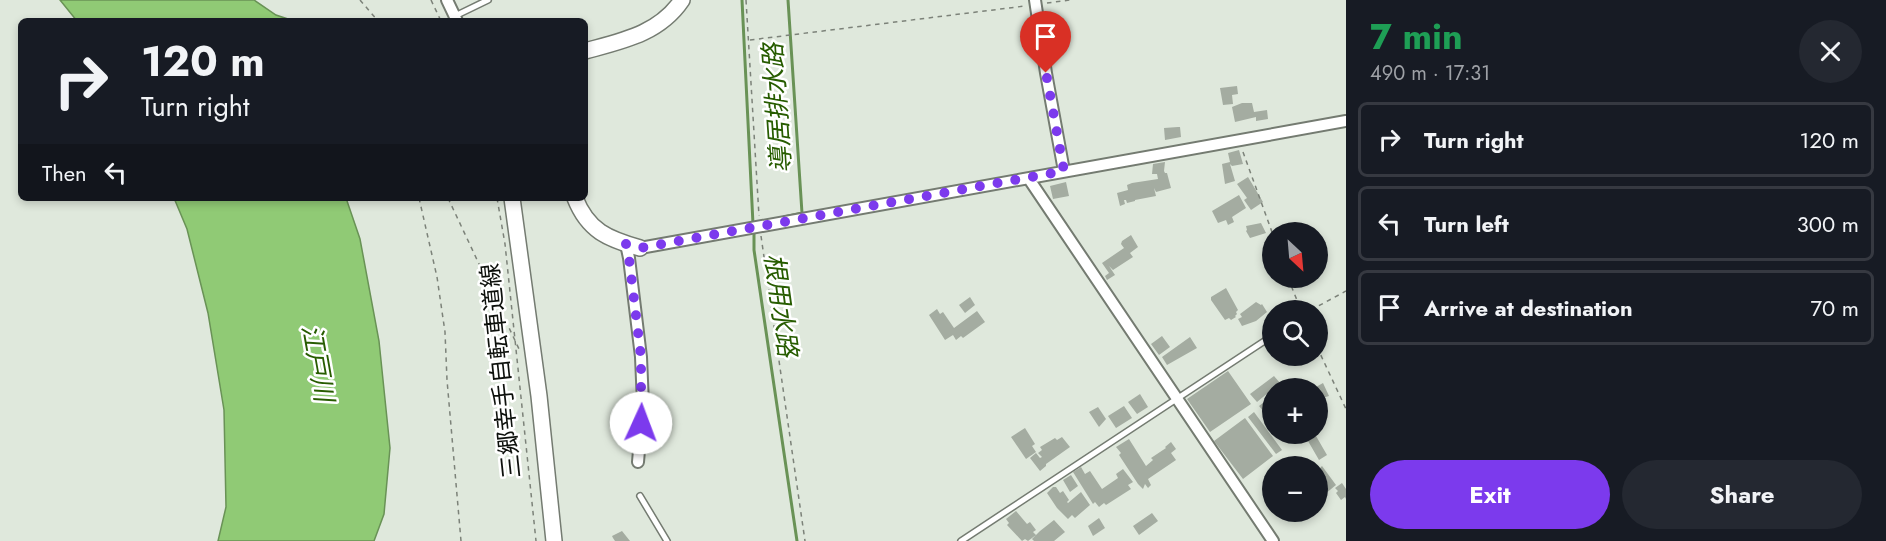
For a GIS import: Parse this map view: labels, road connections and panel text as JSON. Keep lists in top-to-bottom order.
{
  "streets": {
    "path": ["三郷幸手自転車道線"]
  },
  "water": ["導居排水路", "根用水路", "江戸川"],
  "north": "bottom right",
  "page": {
    "heading": ["7 min", "490 m · 17:31"],
    "turn": ["120 m", "Turn right"],
    "list": [
      {
        "name": "Turn right",
        "value": "120 m"
      },
      {
        "name": "Turn left",
        "value": "300 m"
      },
      {
        "name": "Arrive at destination",
        "value": "70 m"
      }
    ],
    "then": "Then",
    "map_buttons": ["+", "−"],
    "buttons": ["Exit", "Share"]
  }
}
